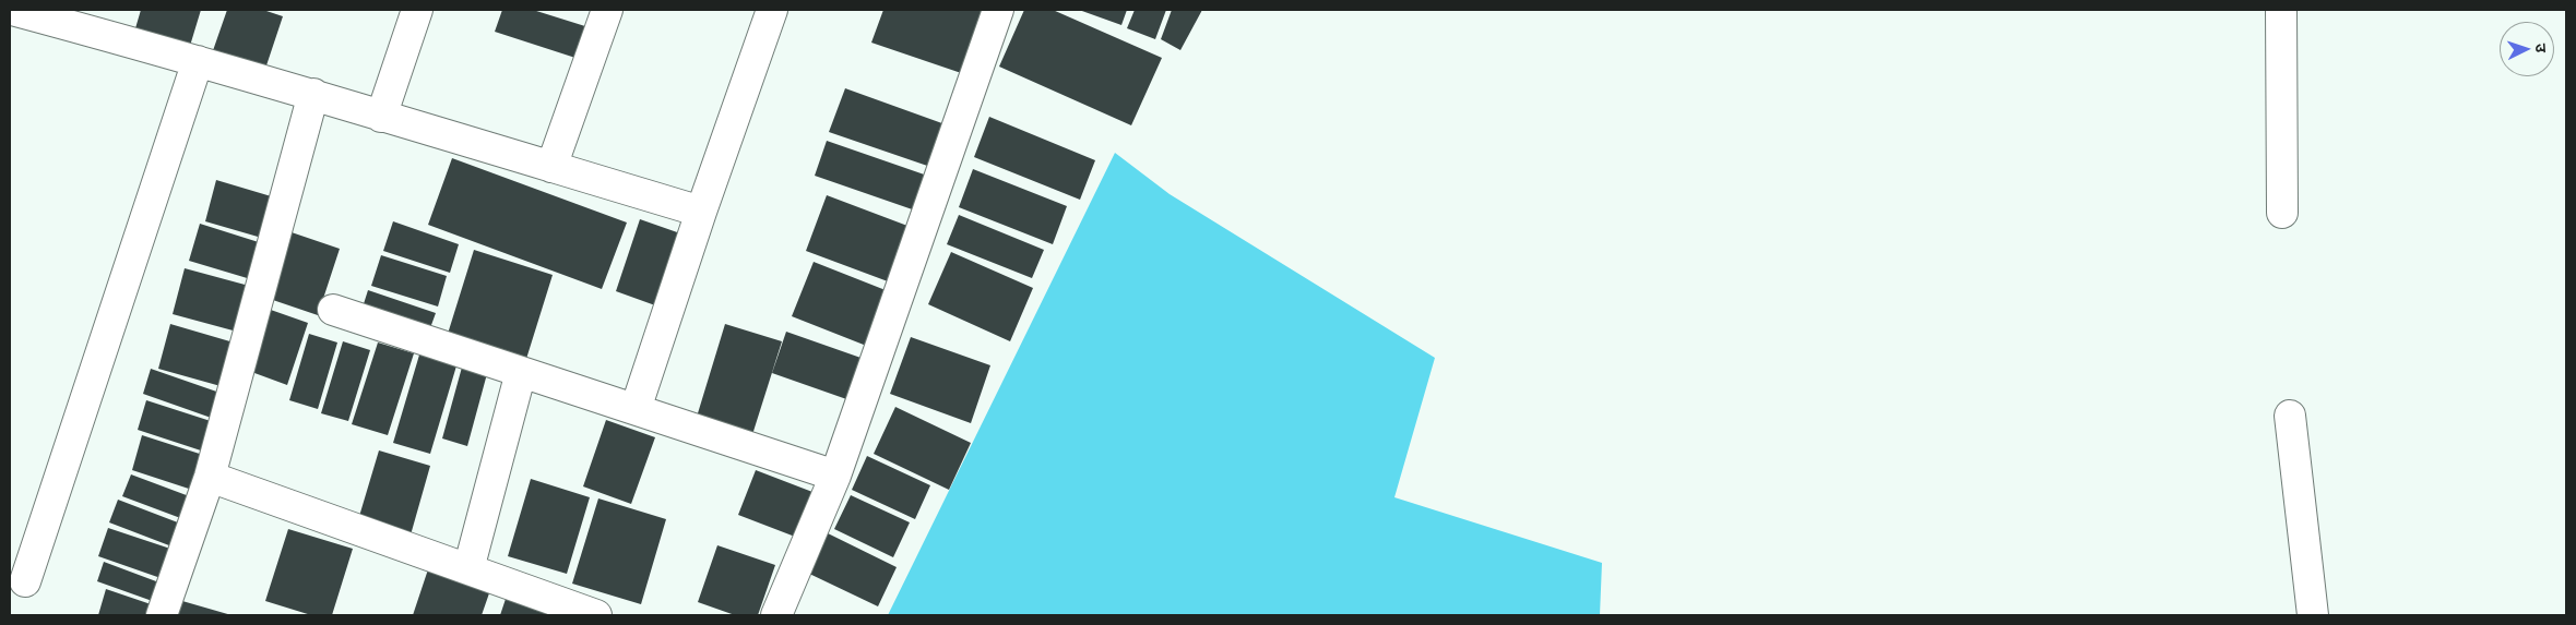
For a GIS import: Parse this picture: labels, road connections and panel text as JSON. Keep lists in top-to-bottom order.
{
  "north": "right"
}
